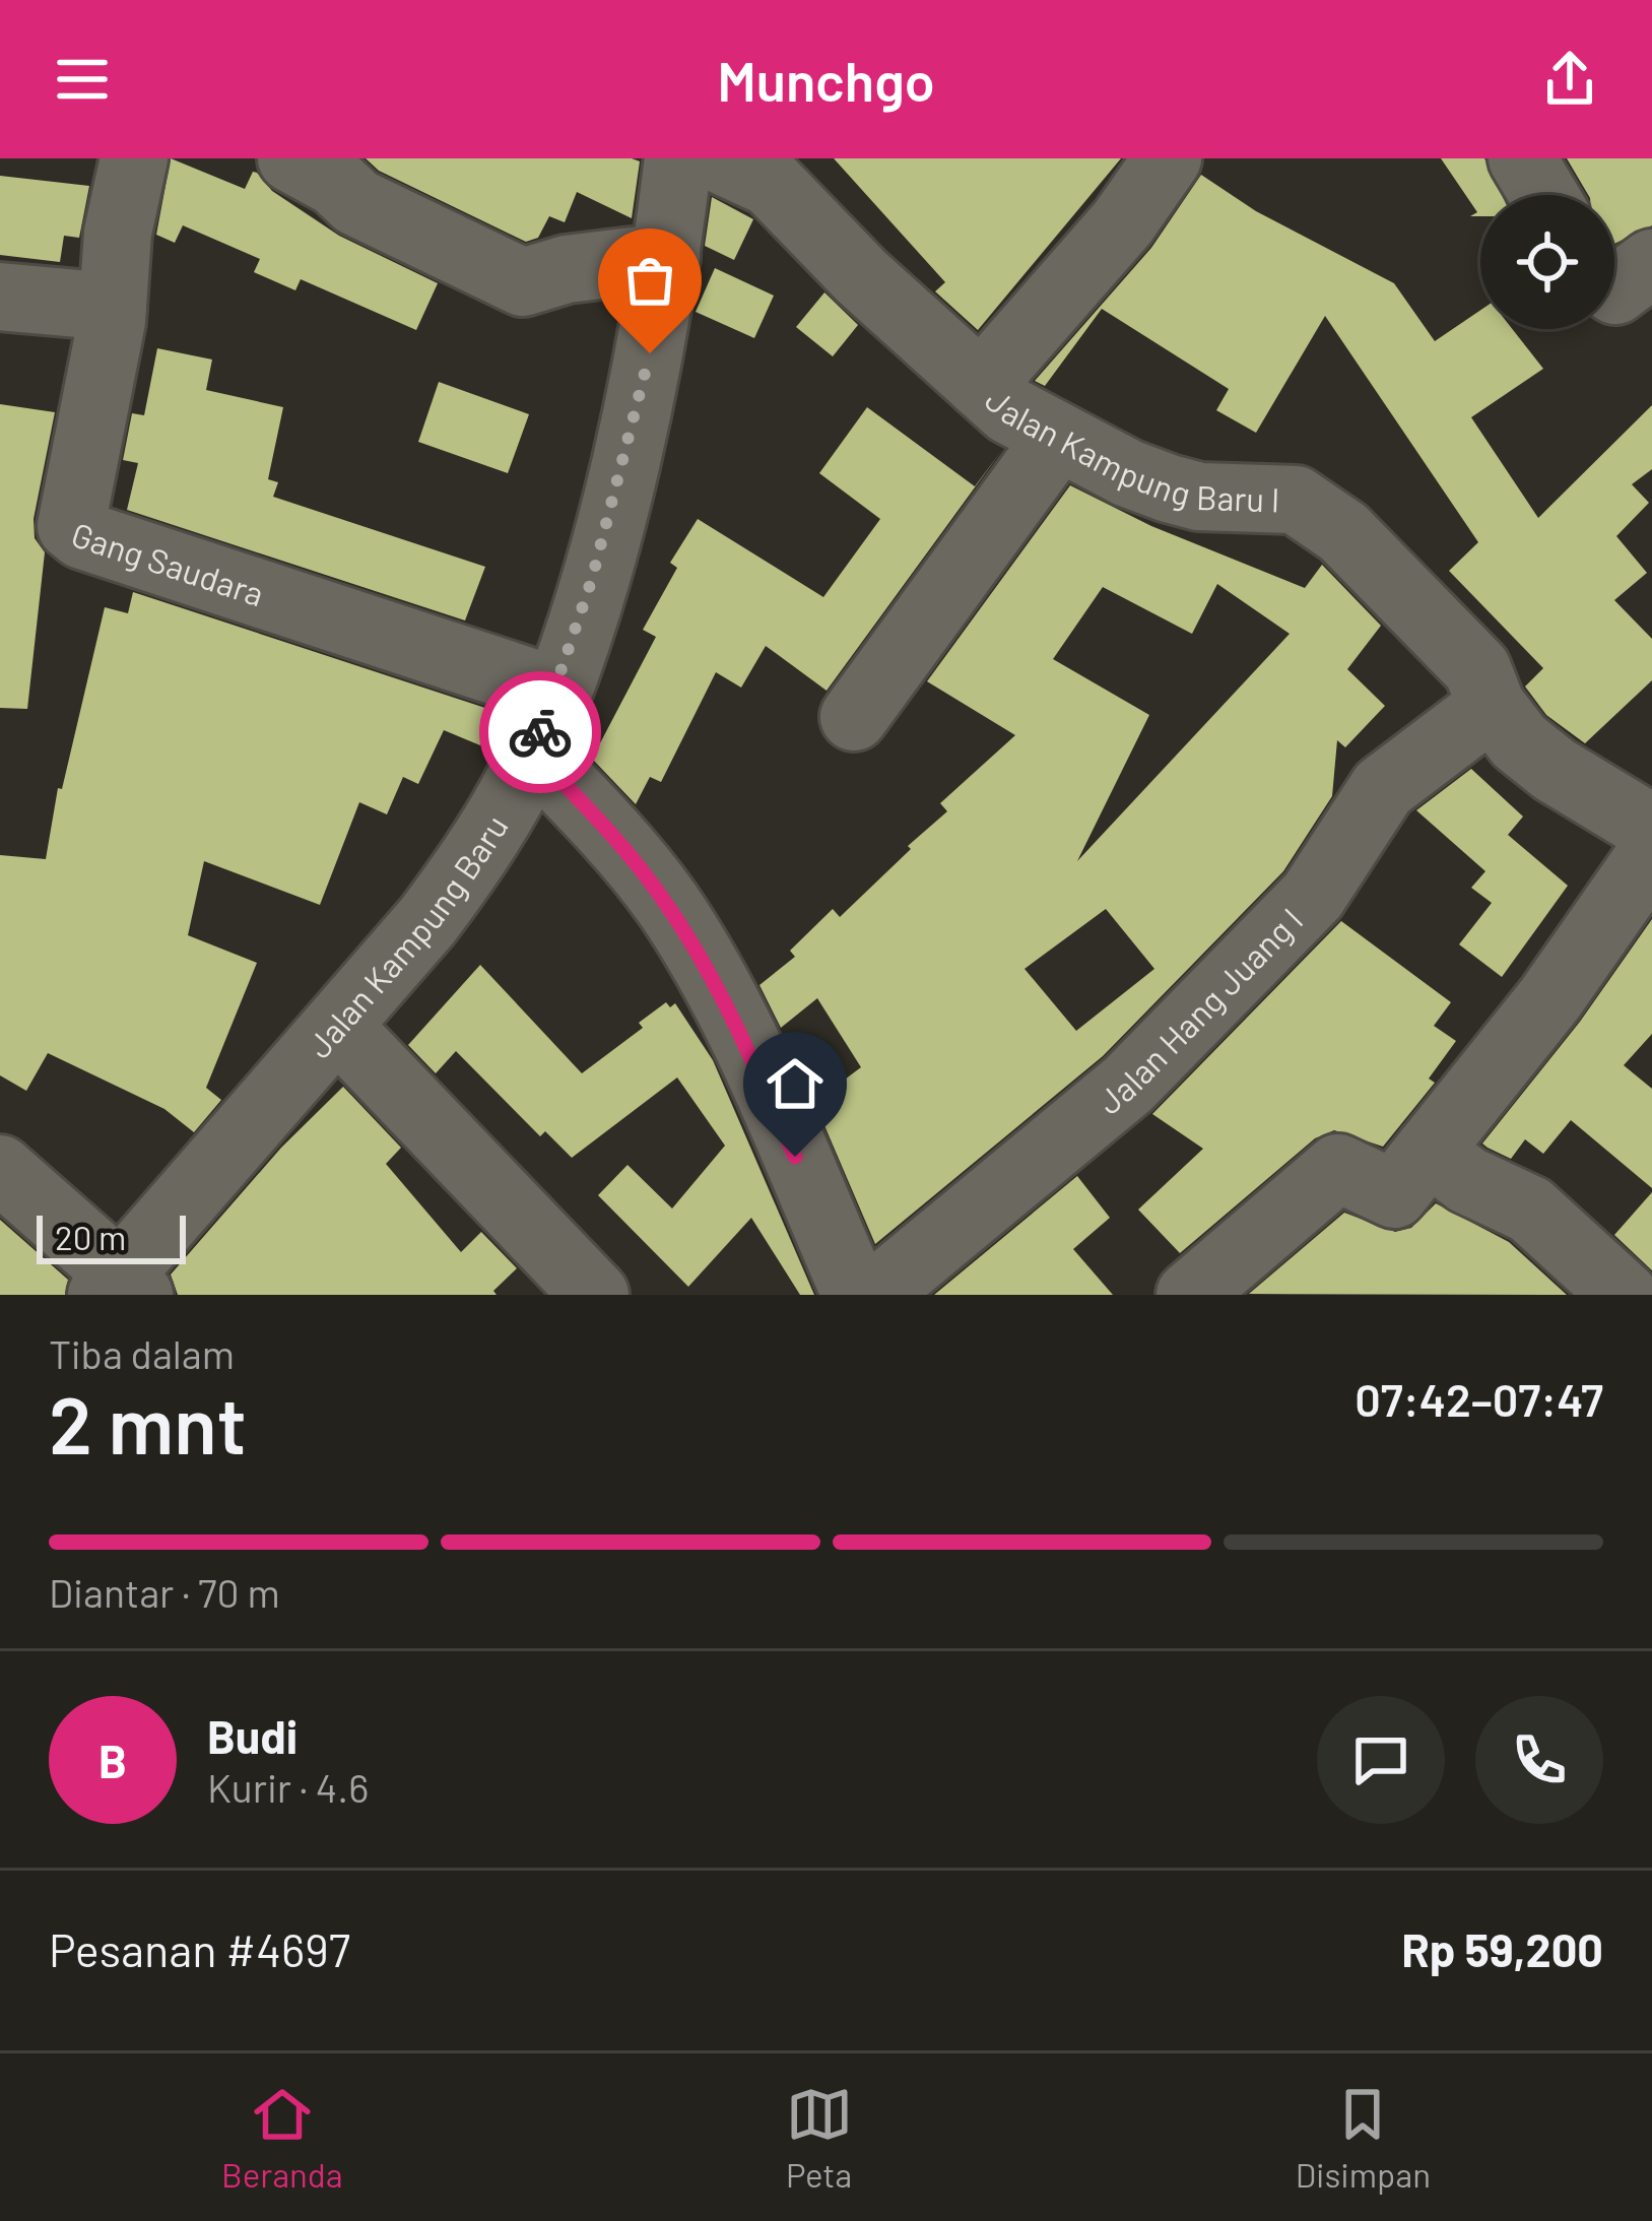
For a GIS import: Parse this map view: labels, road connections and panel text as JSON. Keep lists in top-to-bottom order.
{
  "streets": {
    "street": [
      "Jalan Kampung Baru I",
      "Gang Saudara",
      "Jalan Kampung Baru",
      "Jalan Hang Juang I"
    ]
  },
  "crossings": [
    ["Jalan Kampung Baru I", "Jalan Hang Juang I"],
    ["Gang Saudara", "Jalan Kampung Baru"]
  ],
  "scale_bar": "20 m",
  "page": {
    "header": "Munchgo",
    "scale": "20 m",
    "heading": ["2 mnt", "Tiba dalam", "07:42–07:47"],
    "panel": [
      "Budi",
      "Kurir · 4.6",
      "Pesanan #4697",
      "Rp 59,200"
    ],
    "bar": "Diantar · 70 m",
    "round": "B",
    "tabs": ["Beranda", "Peta", "Disimpan"]
  }
}
